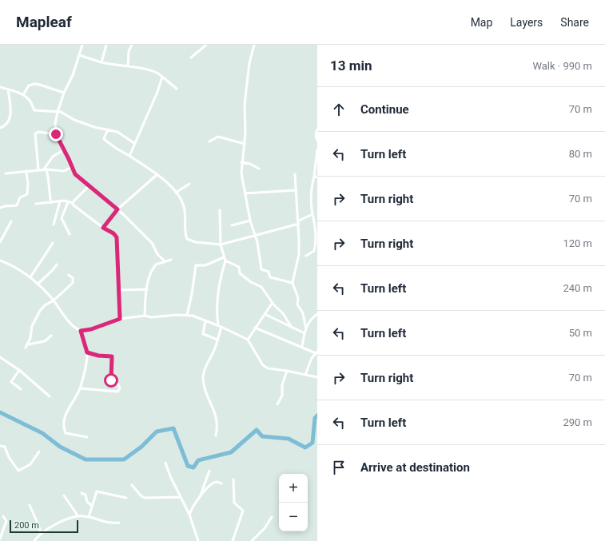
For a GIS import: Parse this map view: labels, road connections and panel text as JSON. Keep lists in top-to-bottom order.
{
  "scale_bar": "200 m",
  "page": {
    "header": "Mapleaf",
    "nav": ["Map", "Layers", "Share"],
    "heading": ["13 min", "Walk · 990 m"],
    "list": [
      ["Continue", "70 m"],
      ["Turn left", "80 m"],
      ["Turn right", "70 m"],
      ["Turn right", "120 m"],
      ["Turn left", "240 m"],
      ["Turn left", "50 m"],
      ["Turn right", "70 m"],
      ["Turn left", "290 m"],
      "Arrive at destination"
    ],
    "map_buttons": ["+", "−"],
    "scale": "200 m"
  }
}
